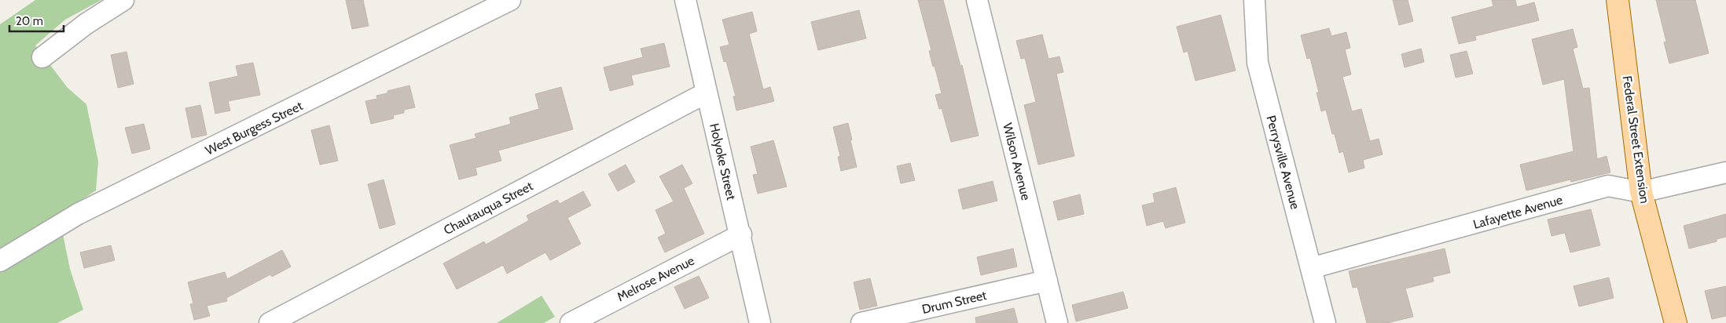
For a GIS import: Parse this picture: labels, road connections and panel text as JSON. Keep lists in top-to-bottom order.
{
  "streets": {
    "main road": ["Federal Street Extension"],
    "street": [
      "West Burgess Street",
      "Holyoke Street",
      "Wilson Avenue",
      "Perrysville Avenue",
      "Chautauqua Street",
      "Lafayette Avenue",
      "Melrose Avenue",
      "Drum Street"
    ]
  },
  "crossings": [
    ["Federal Street Extension", "Lafayette Avenue"],
    ["Holyoke Street", "Chautauqua Street"],
    ["Holyoke Street", "Melrose Avenue"],
    ["Wilson Avenue", "Drum Street"],
    ["Perrysville Avenue", "Lafayette Avenue"]
  ],
  "scale_bar": "20 m"
}
